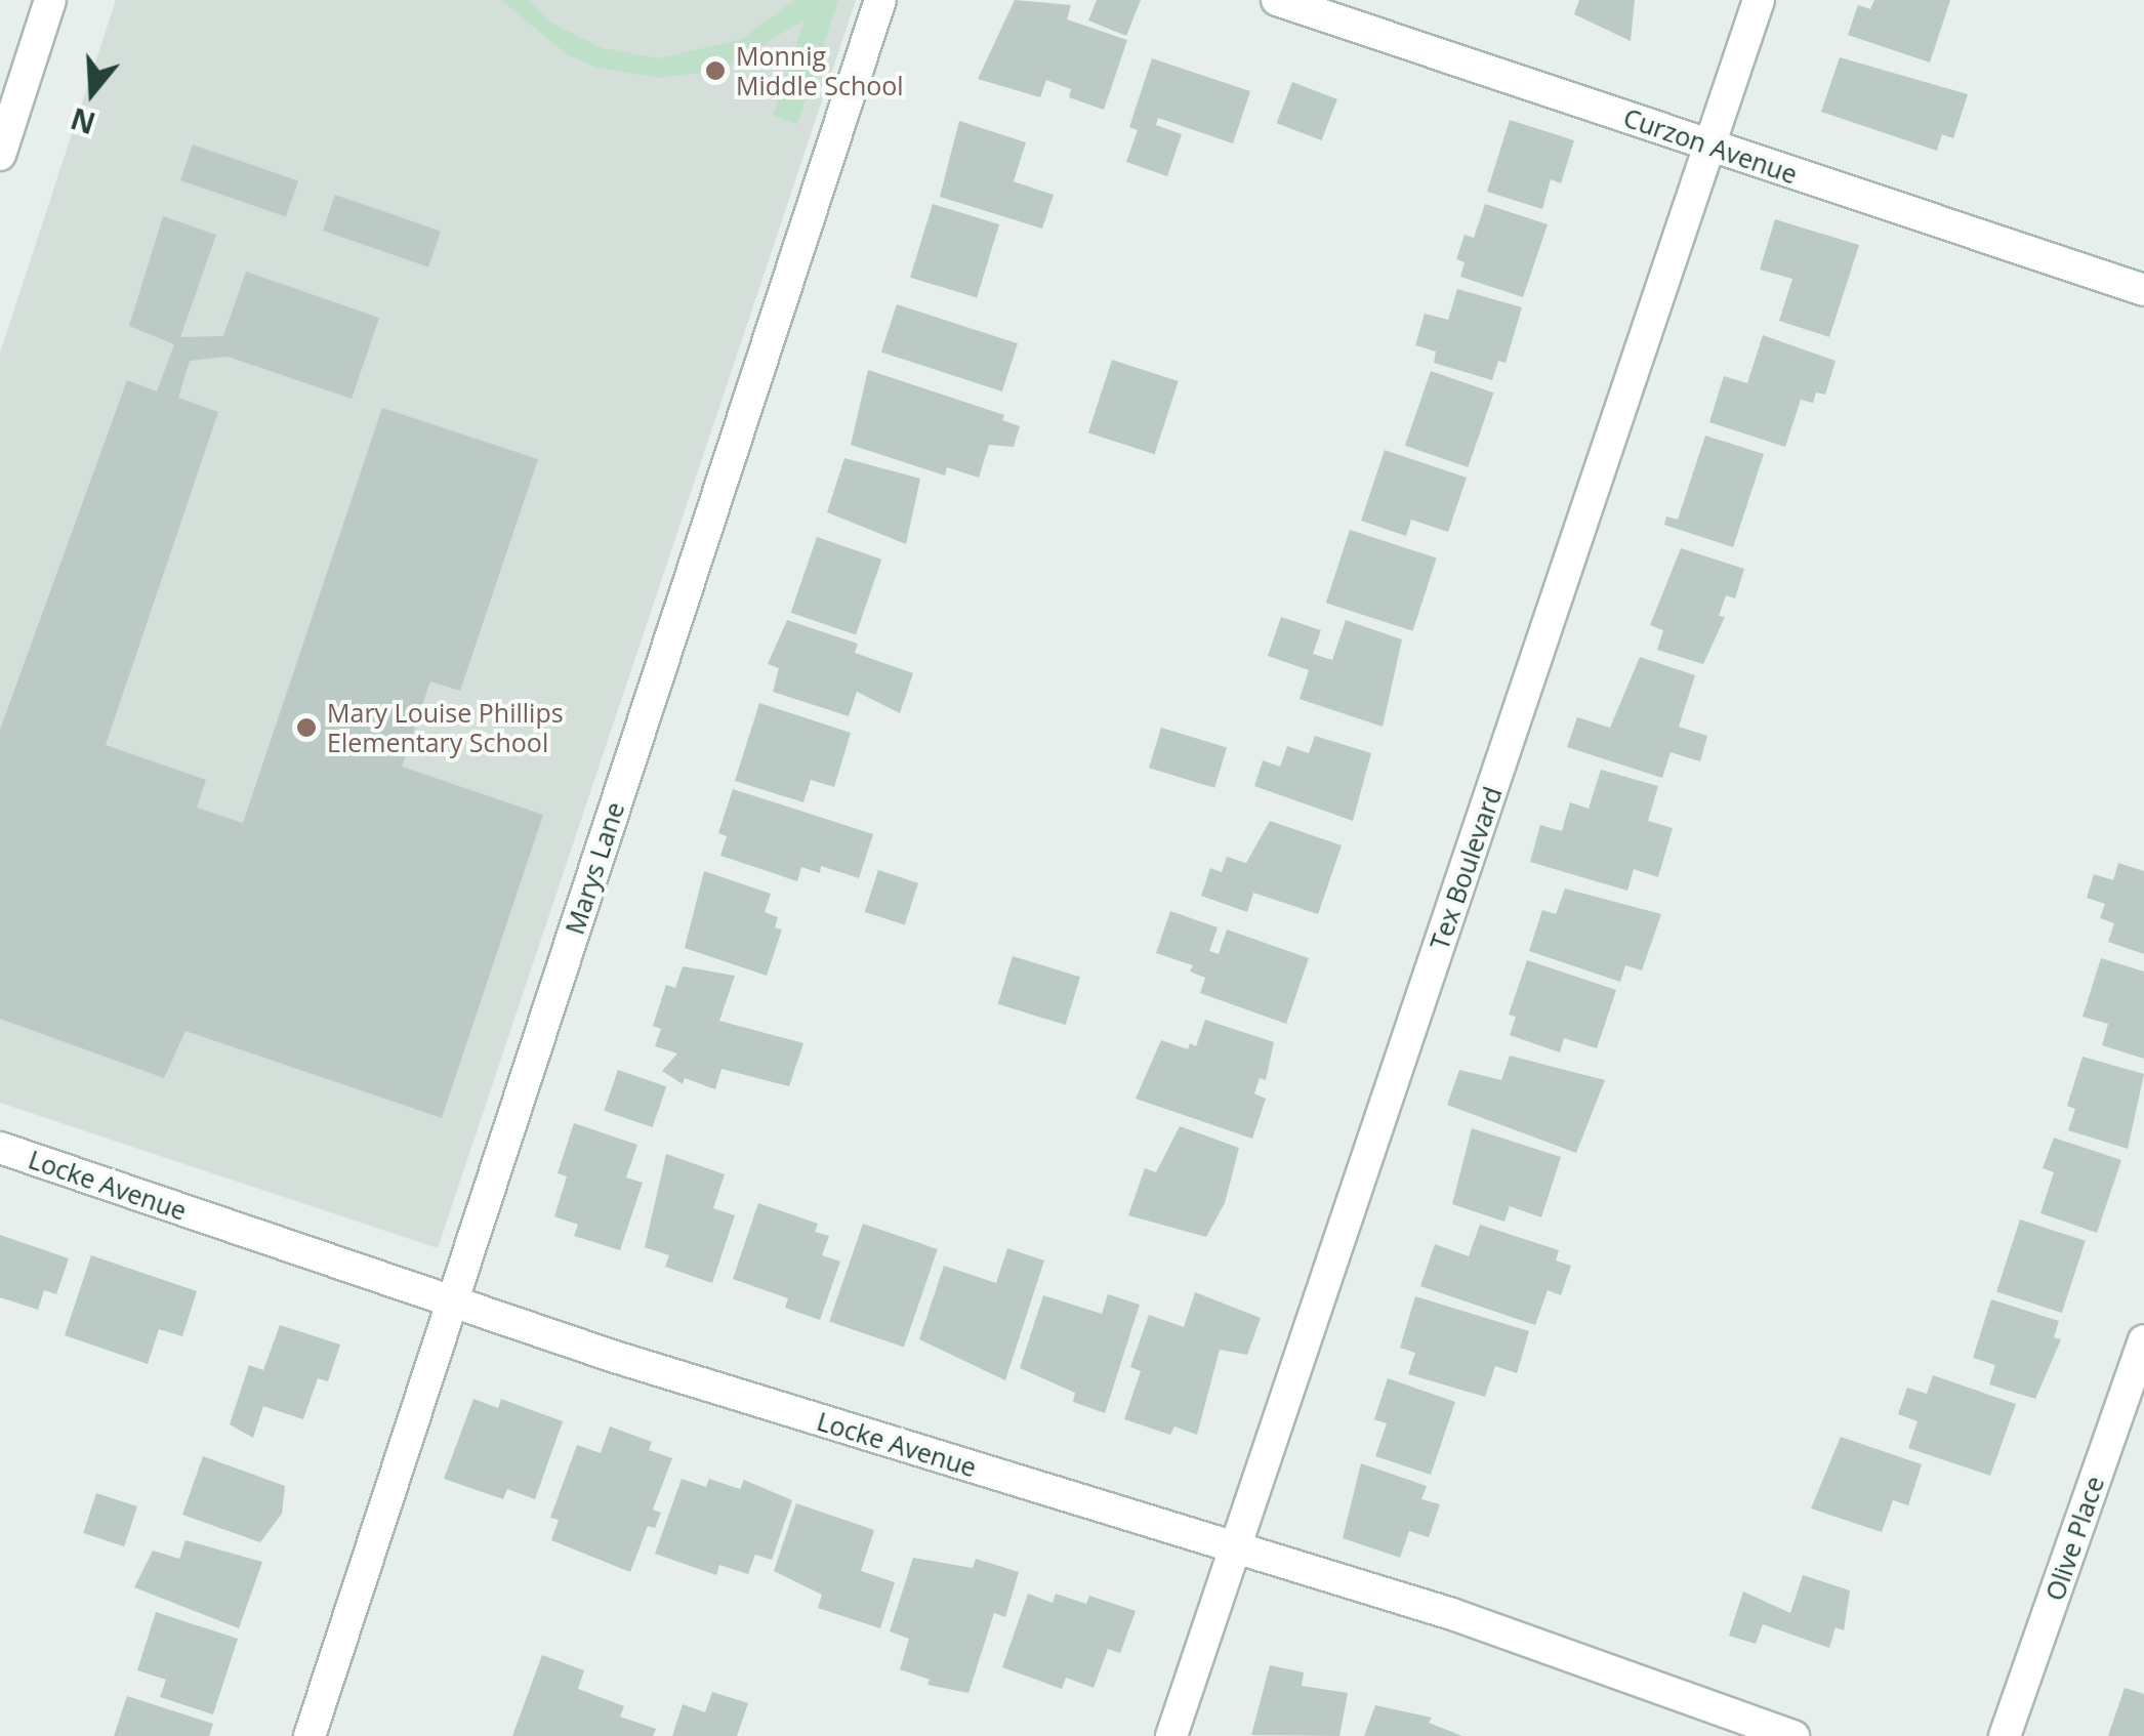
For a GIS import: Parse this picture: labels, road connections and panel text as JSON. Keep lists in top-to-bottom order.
{
  "streets": {
    "street": [
      "Curzon Avenue",
      "Marys Lane",
      "Tex Boulevard",
      "Locke Avenue",
      "Olive Place"
    ]
  },
  "crossings": [
    ["Curzon Avenue", "Tex Boulevard"],
    ["Marys Lane", "Locke Avenue"],
    ["Tex Boulevard", "Locke Avenue"]
  ],
  "places": ["Monnig Middle School", "Mary Louise Phillips Elementary School"],
  "north": "bottom"
}
